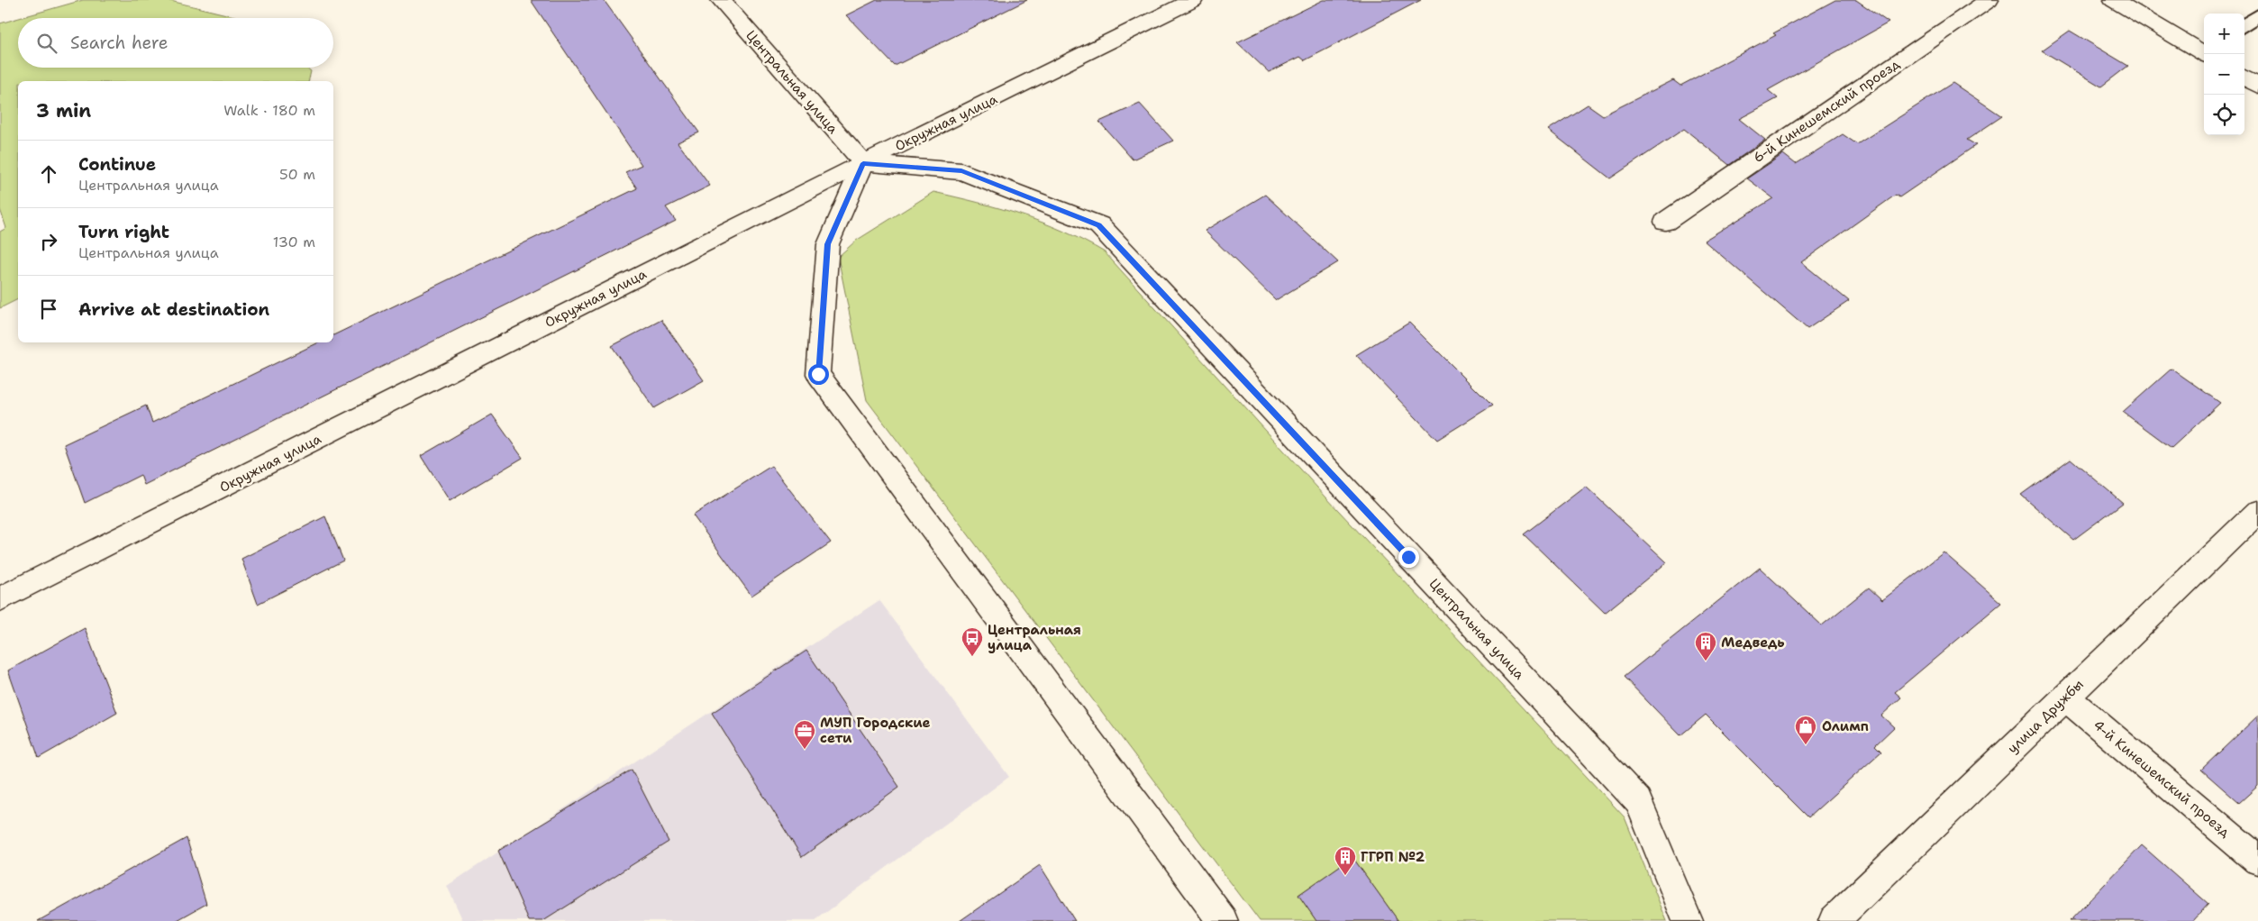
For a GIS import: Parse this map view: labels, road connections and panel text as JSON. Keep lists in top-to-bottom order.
{
  "streets": {
    "street": [
      "Центральная улица",
      "6-й Кинешемский проезд",
      "Окружная улица",
      "улица Дружбы",
      "4-й Кинешемский проезд"
    ]
  },
  "crossings": [
    ["Центральная улица", "Окружная улица"],
    ["улица Дружбы", "4-й Кинешемский проезд"]
  ],
  "places": {
    "bus stop": ["Центральная улица"],
    "building": ["Медведь", "ГГРП №2"],
    "shop": ["Олимп"],
    "office": ["МУП Городские сети"]
  },
  "page": {
    "map_buttons": ["+", "−"],
    "search": "Search here",
    "heading": ["3 min", "Walk · 180 m"],
    "list": [
      ["Continue", "Центральная улица", "50 m"],
      ["Turn right", "Центральная улица", "130 m"],
      "Arrive at destination"
    ]
  }
}
